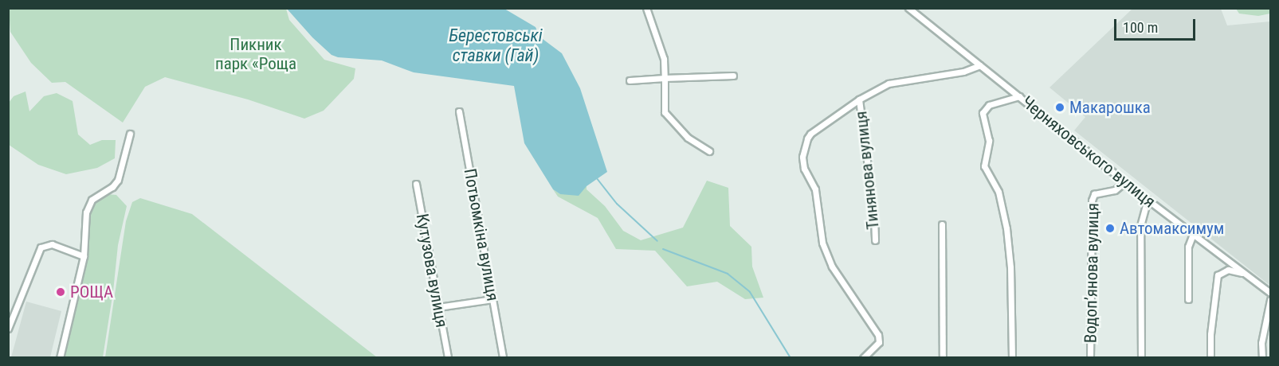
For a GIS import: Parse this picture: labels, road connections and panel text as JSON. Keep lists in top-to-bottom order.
{
  "streets": {
    "street": [
      "Черняховського вулиця",
      "Тинянова вулиця",
      "Потьомкіна вулиця",
      "Кутузова вулиця",
      "Водоп’янова вулиця"
    ]
  },
  "crossings": [
    ["Черняховського вулиця", "Водоп’янова вулиця"]
  ],
  "water": ["Берестовські ставки (Гай)"],
  "parks": ["Пикник парк «Роща"],
  "places": ["Макарошка", "Автомаксимум", "РОЩА"],
  "scale_bar": "100 m"
}
